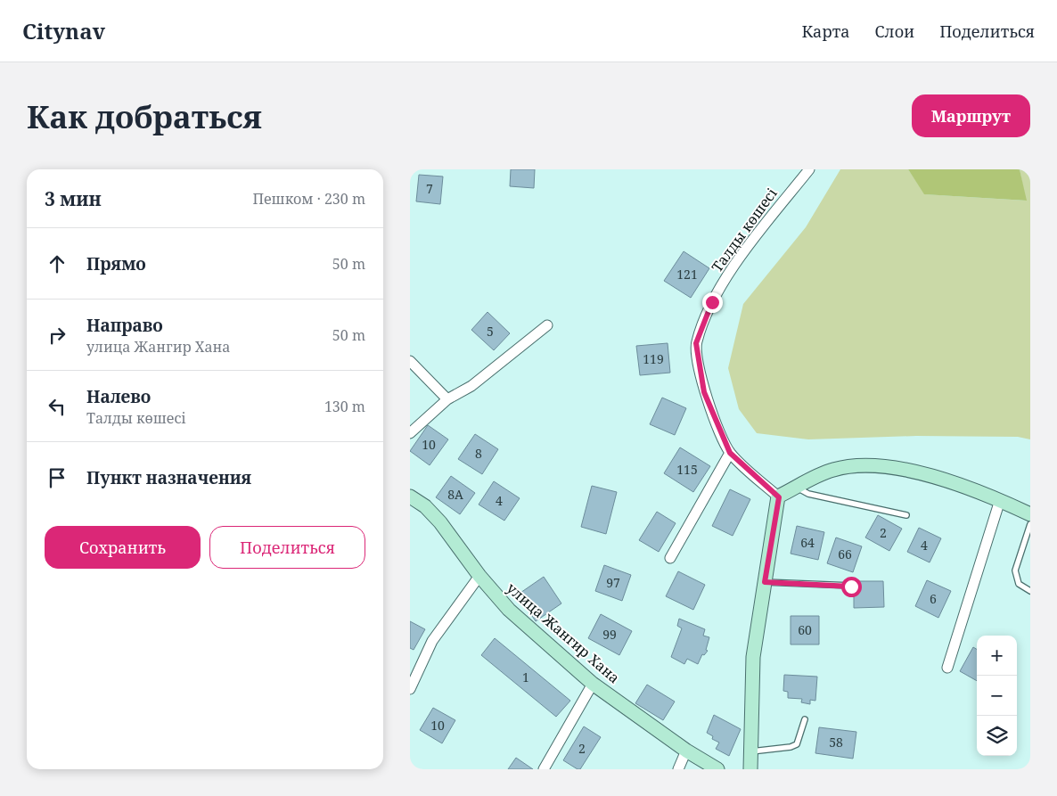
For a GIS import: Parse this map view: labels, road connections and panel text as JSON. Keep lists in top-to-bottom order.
{
  "streets": {
    "street": ["Талды көшесі", "улица Жангир Хана"]
  },
  "house_numbers": [
    "7",
    "121",
    "5",
    "119",
    "10",
    "8",
    "115",
    "8А",
    "4",
    "2",
    "64",
    "4",
    "66",
    "97",
    "6",
    "60",
    "99",
    "1",
    "10",
    "58",
    "2"
  ],
  "page": {
    "header": "Citynav",
    "nav": ["Карта", "Слои", "Поделиться"],
    "buttons": [
      "Маршрут",
      ["Сохранить", "Поделиться"]
    ],
    "title": "Как добраться",
    "heading": ["3 мин", "Пешком · 230 m"],
    "list": [
      ["Прямо", "50 m"],
      ["Направо", "улица Жангир Хана", "50 m"],
      ["Налево", "Талды көшесі", "130 m"],
      "Пункт назначения"
    ],
    "map_buttons": ["+", "−"]
  }
}
